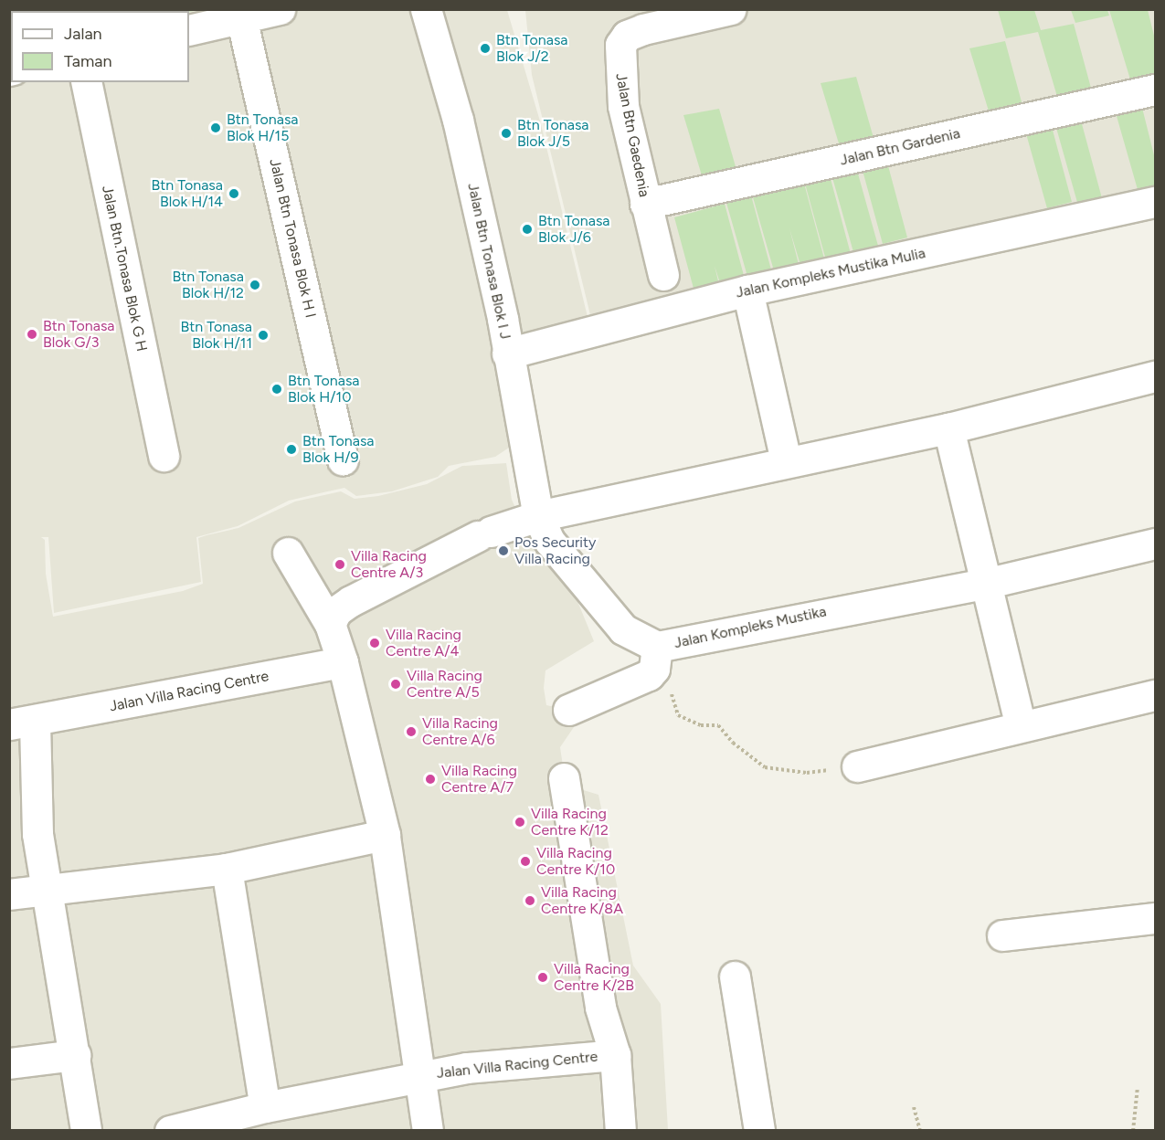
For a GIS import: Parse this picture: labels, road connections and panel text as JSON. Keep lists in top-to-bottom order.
{
  "streets": {
    "street": [
      "Jalan Btn Gaedenia",
      "Jalan Btn Gardenia",
      "Jalan Btn Tonasa Blok H I",
      "Jalan Btn Tonasa Blok I J",
      "Jalan Btn.Tonasa Blok G H",
      "Jalan Kompleks Mustika Mulia",
      "Jalan Kompleks Mustika",
      "Jalan Villa Racing Centre"
    ]
  },
  "crossings": [
    ["Jalan Btn Gaedenia", "Jalan Btn Gardenia"],
    ["Jalan Btn Tonasa Blok I J", "Jalan Kompleks Mustika Mulia"],
    ["Jalan Btn Tonasa Blok I J", "Jalan Kompleks Mustika"]
  ],
  "places": [
    "Btn Tonasa Blok J/2",
    "Btn Tonasa Blok H/15",
    "Btn Tonasa Blok J/5",
    "Btn Tonasa Blok H/14",
    "Btn Tonasa Blok J/6",
    "Btn Tonasa Blok H/12",
    "Btn Tonasa Blok G/3",
    "Btn Tonasa Blok H/11",
    "Btn Tonasa Blok H/10",
    "Btn Tonasa Blok H/9",
    "Pos Security Villa Racing",
    "Villa Racing Centre A/3",
    "Villa Racing Centre A/4",
    "Villa Racing Centre A/5",
    "Villa Racing Centre A/6",
    "Villa Racing Centre A/7",
    "Villa Racing Centre K/12",
    "Villa Racing Centre K/10",
    "Villa Racing Centre K/8A",
    "Villa Racing Centre K/2B"
  ],
  "legend": ["Jalan", "Taman"]
}
